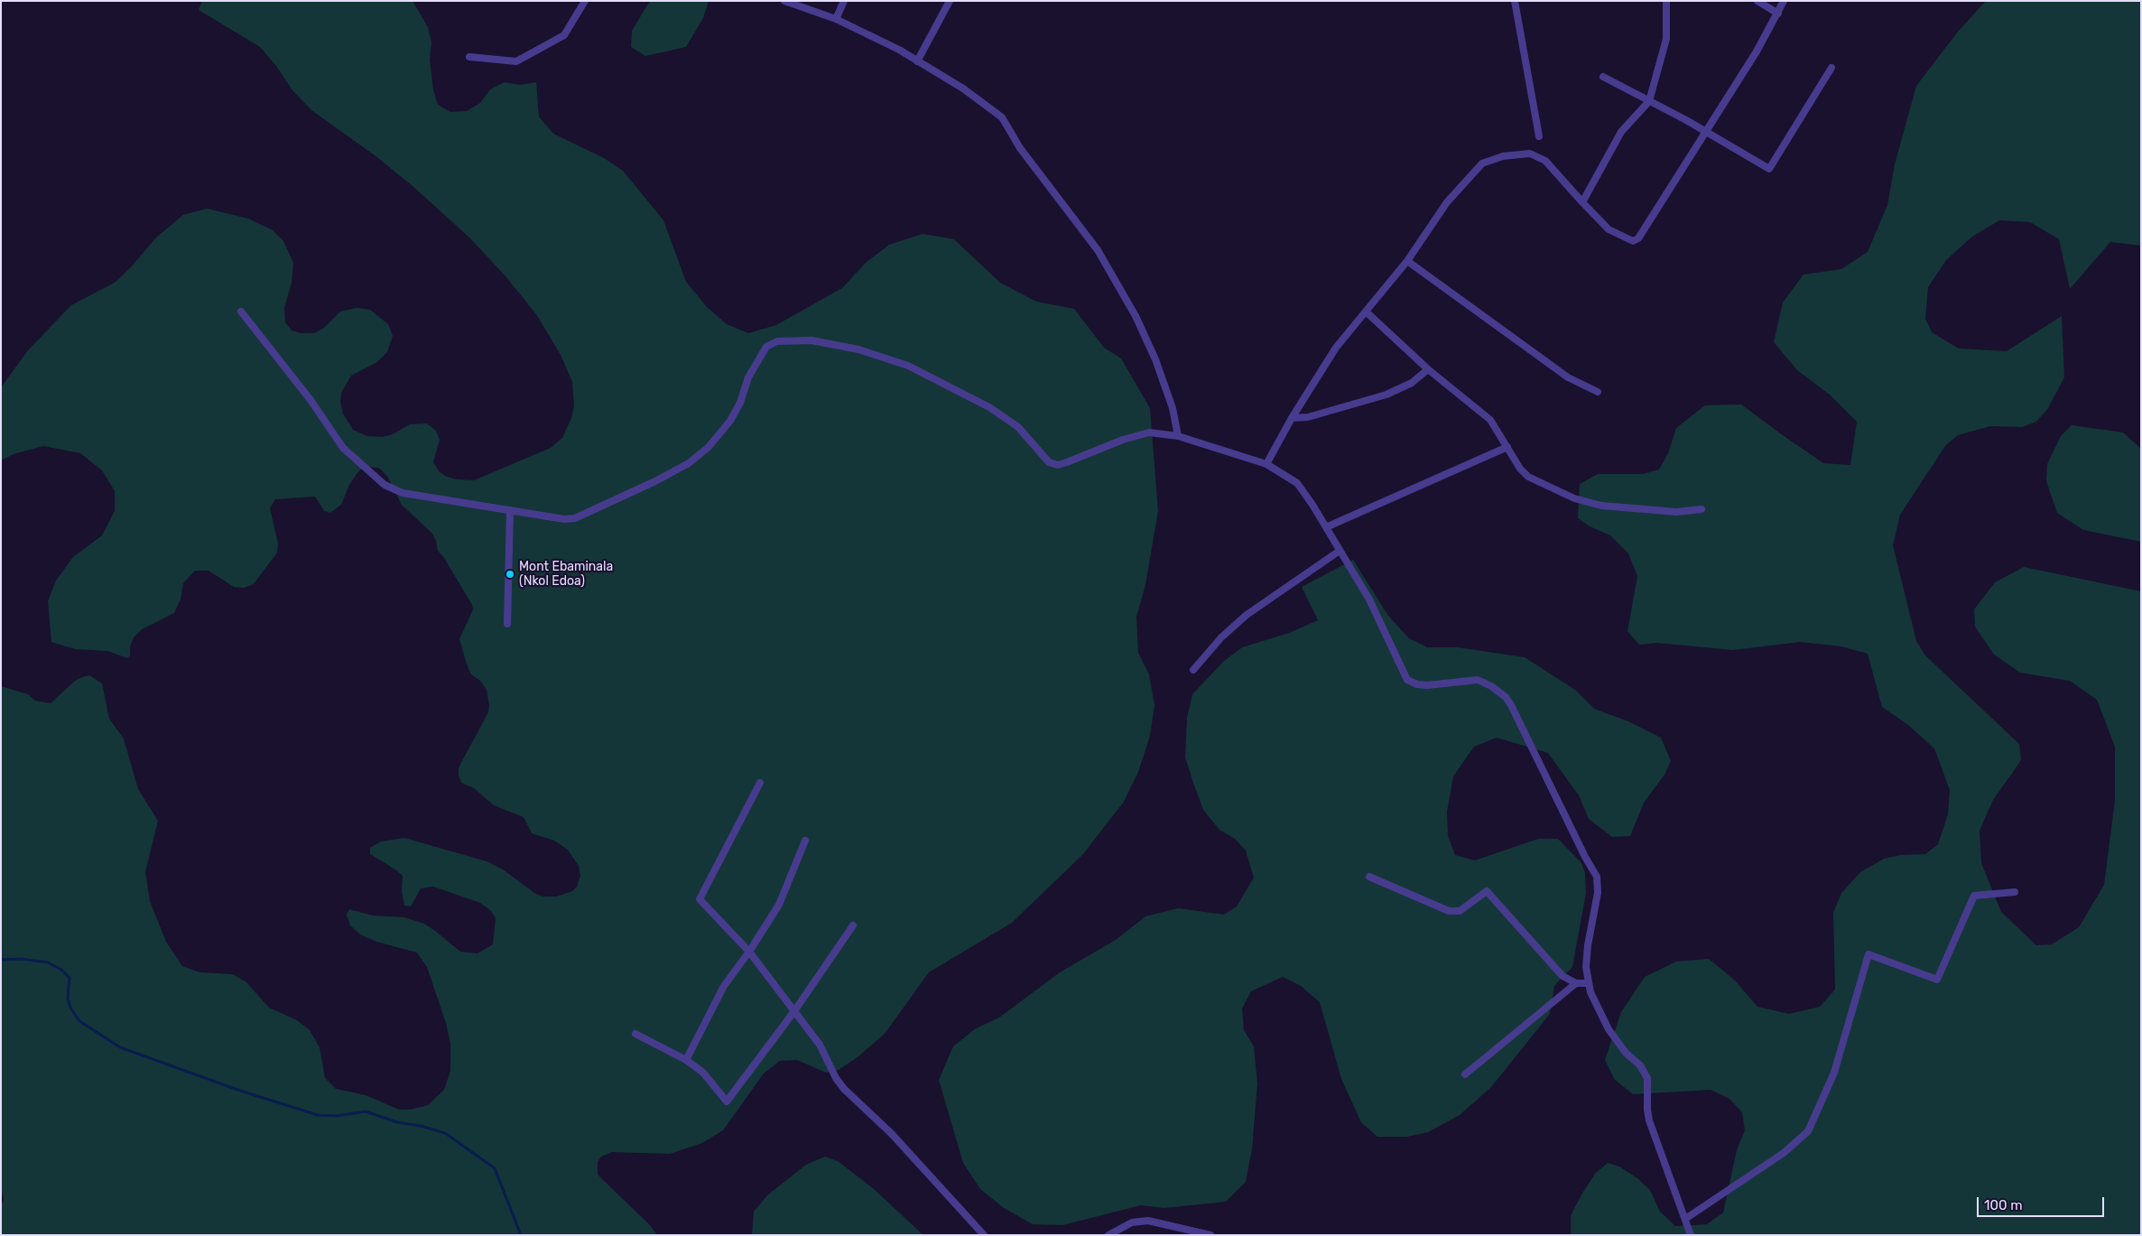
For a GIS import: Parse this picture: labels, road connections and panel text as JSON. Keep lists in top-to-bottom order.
{
  "places": ["Mont Ebaminala (Nkol Edoa)"],
  "scale_bar": "100 m"
}
